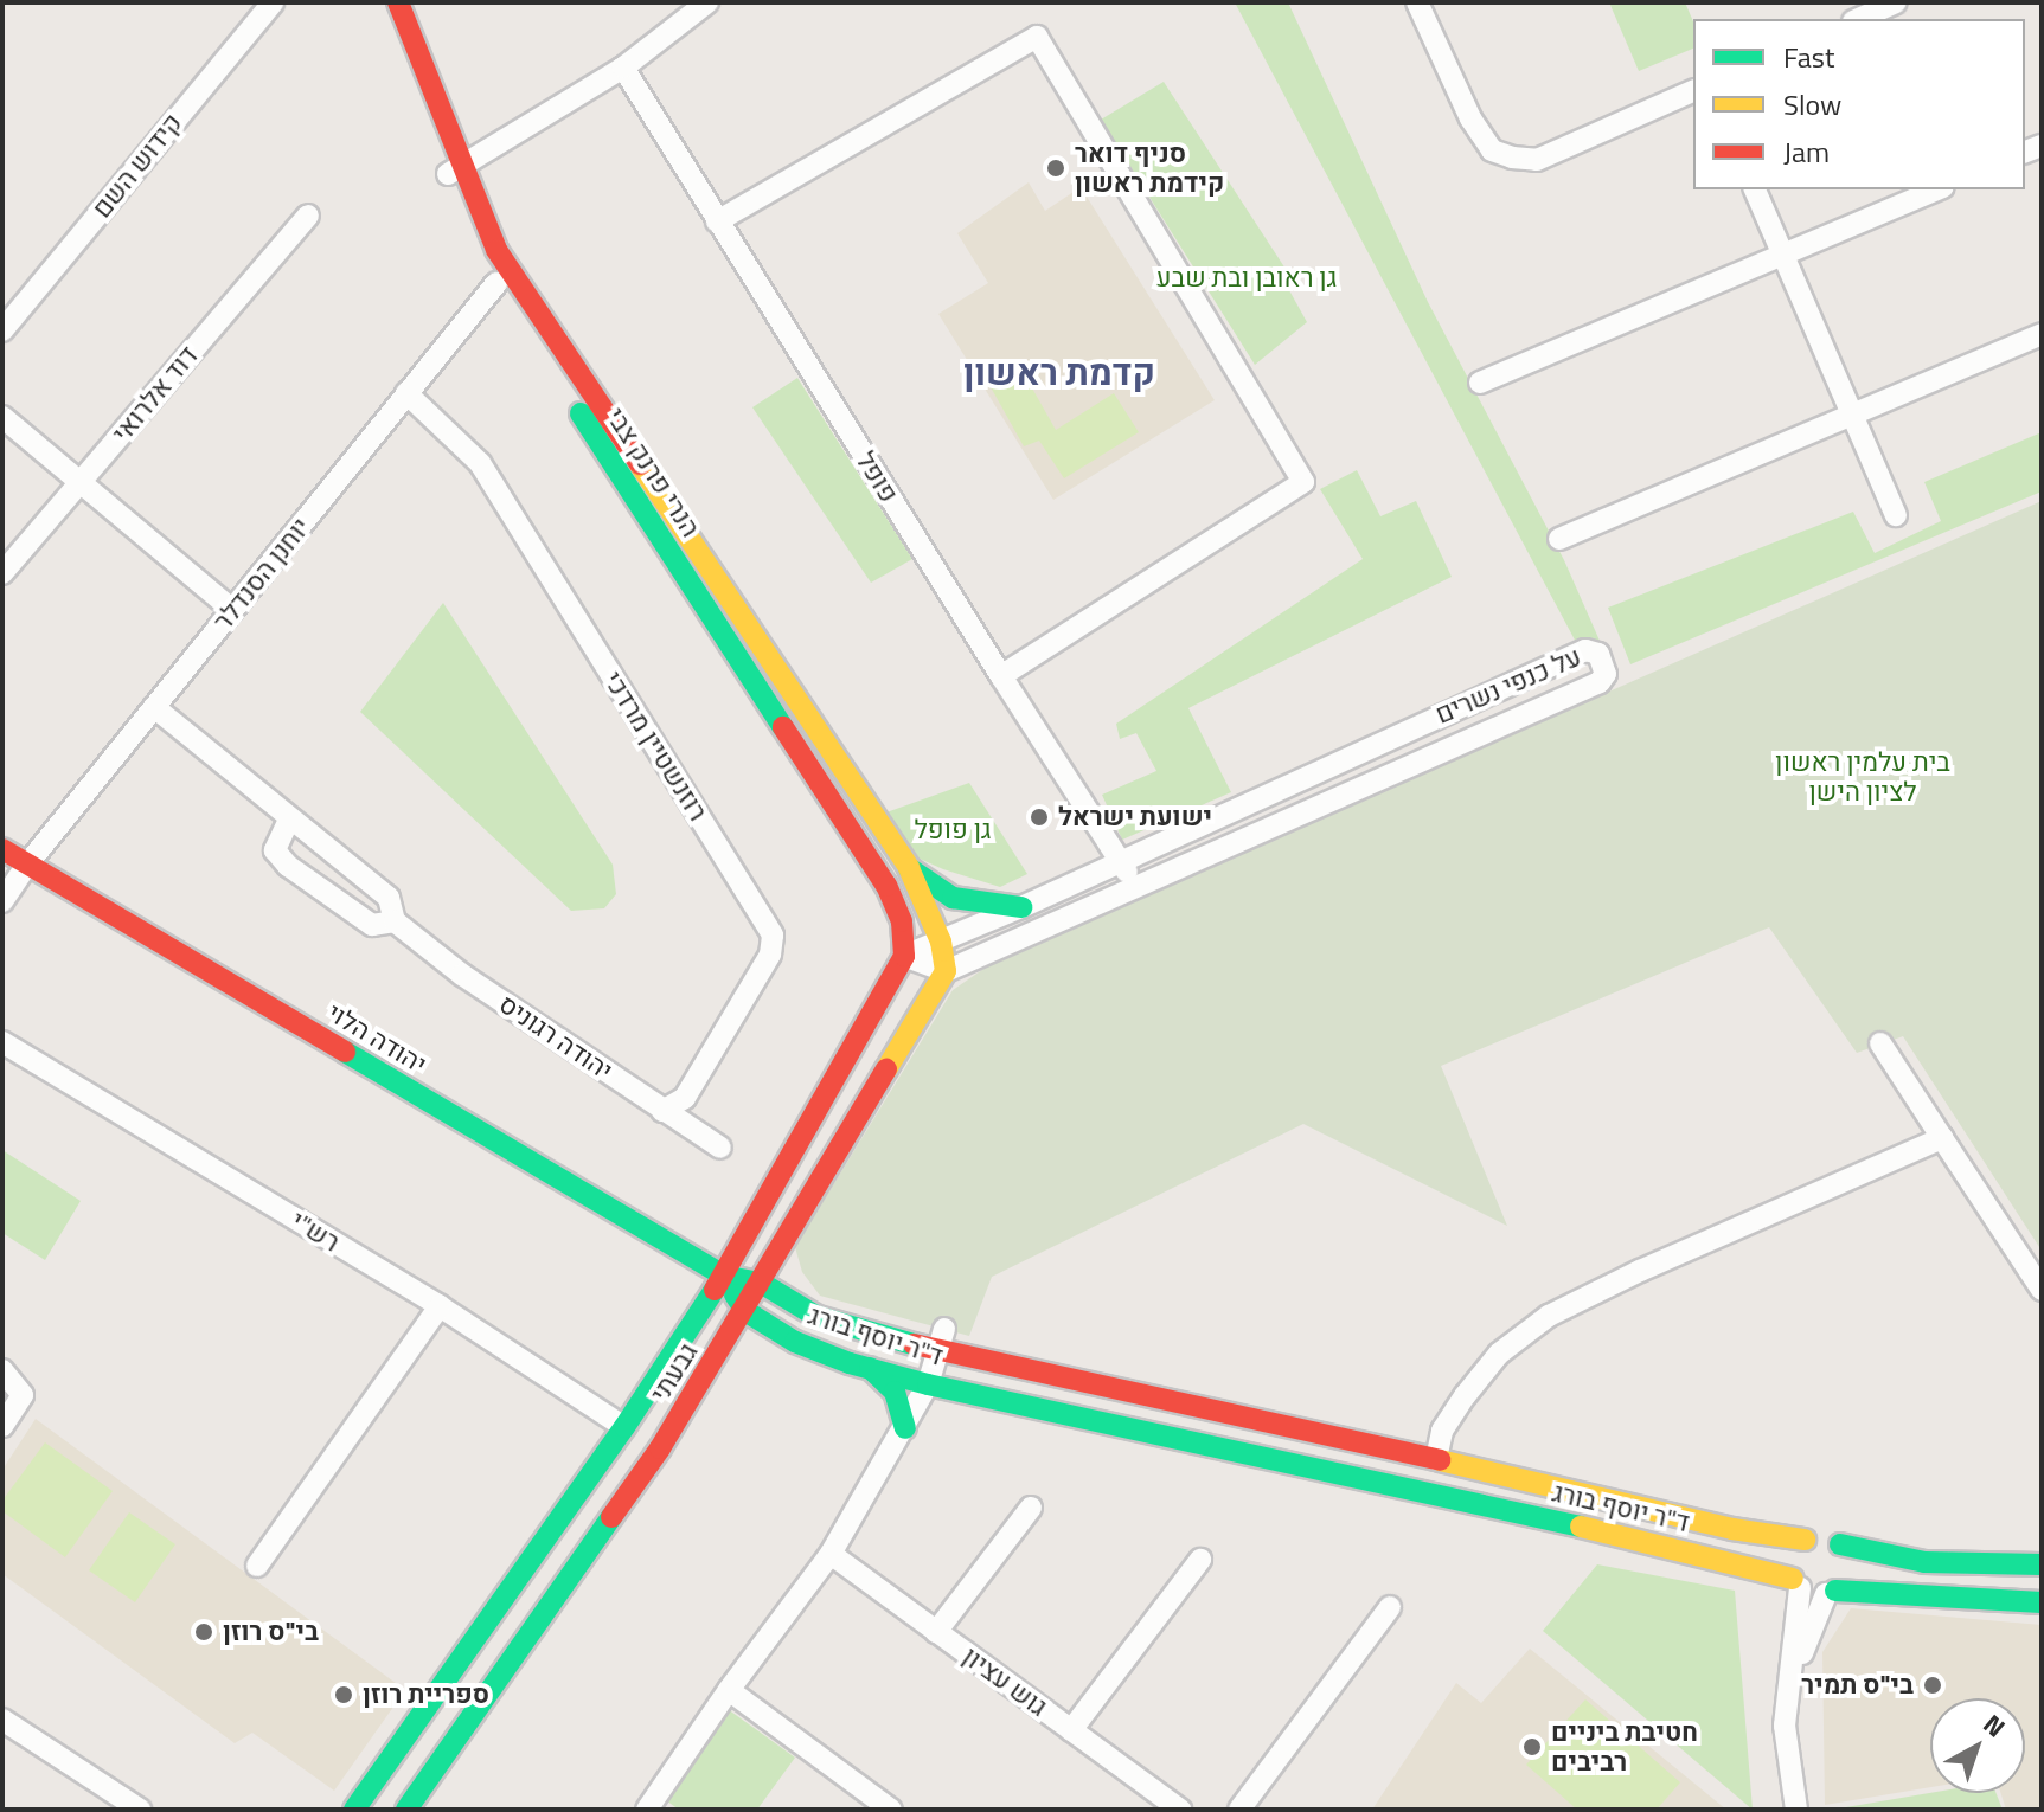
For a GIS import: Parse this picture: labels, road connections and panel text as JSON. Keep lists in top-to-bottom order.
{
  "streets": {
    "street": [
      "קידוש השם",
      "דוד אלרואי",
      "הנרי פרנק צבי",
      "פופל",
      "יוחנן הסנדלר",
      "על כנפי נשרים",
      "רוזנשטיין מרדכי",
      "יהודה רגוניס",
      "יהודה הלוי",
      "רש\"י",
      "ד\"ר יוסף בורג",
      "גבעתי",
      "גוש עציון"
    ]
  },
  "crossings": [
    ["הנרי פרנק צבי", "יוחנן הסנדלר"],
    ["הנרי פרנק צבי", "על כנפי נשרים"],
    ["הנרי פרנק צבי", "גבעתי"],
    ["פופל", "על כנפי נשרים"],
    ["יוחנן הסנדלר", "רוזנשטיין מרדכי"],
    ["יוחנן הסנדלר", "יהודה רגוניס"],
    ["יוחנן הסנדלר", "יהודה הלוי"],
    ["על כנפי נשרים", "גבעתי"],
    ["רוזנשטיין מרדכי", "יהודה רגוניס"],
    ["יהודה הלוי", "ד\"ר יוסף בורג"],
    ["יהודה הלוי", "גבעתי"],
    ["רש\"י", "גבעתי"],
    ["ד\"ר יוסף בורג", "גבעתי"]
  ],
  "districts": ["קדמת ראשון"],
  "parks": ["גן ראובן ובת שבע", "בית עלמין ראשון לציון הישן", "גן פופל"],
  "places": [
    "סניף דואר קידמת ראשון",
    "ישועת ישראל",
    "בי\"ס רוזן",
    "בי\"ס תמיר",
    "ספריית רוזן",
    "חטיבת ביניים רביבים"
  ],
  "legend": ["Fast", "Slow", "Jam"],
  "north": "top right"
}
